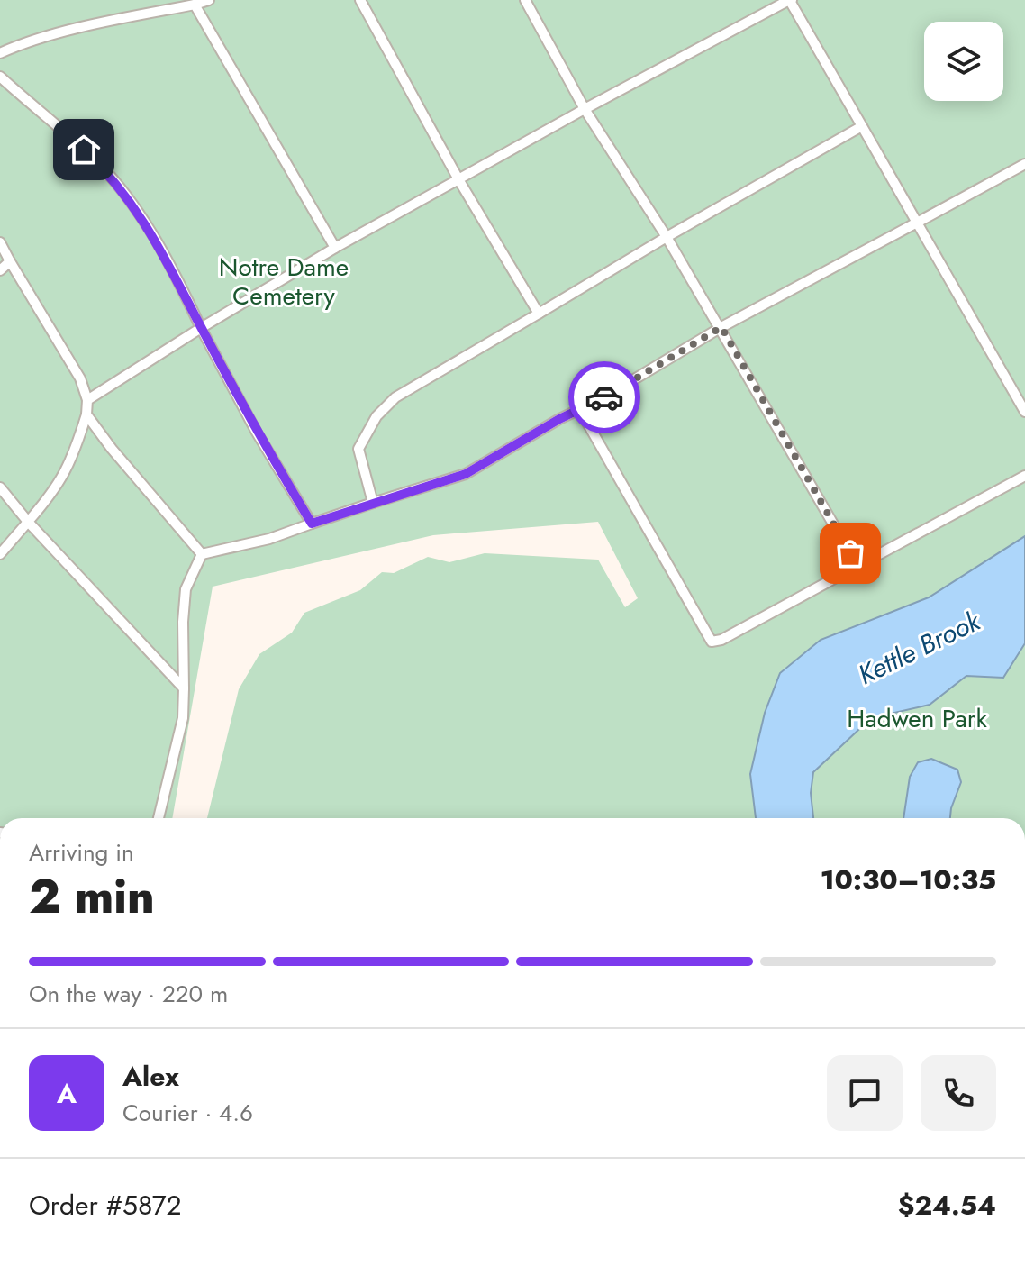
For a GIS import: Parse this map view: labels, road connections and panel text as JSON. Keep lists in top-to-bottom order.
{
  "water": ["Kettle Brook"],
  "parks": ["Notre Dame Cemetery", "Hadwen Park"],
  "page": {
    "heading": ["2 min", "Arriving in", "10:30–10:35"],
    "panel": [
      "Alex",
      "Courier · 4.6",
      "Order #5872",
      "$24.54"
    ],
    "bar": "On the way · 220 m",
    "round": "A"
  }
}
